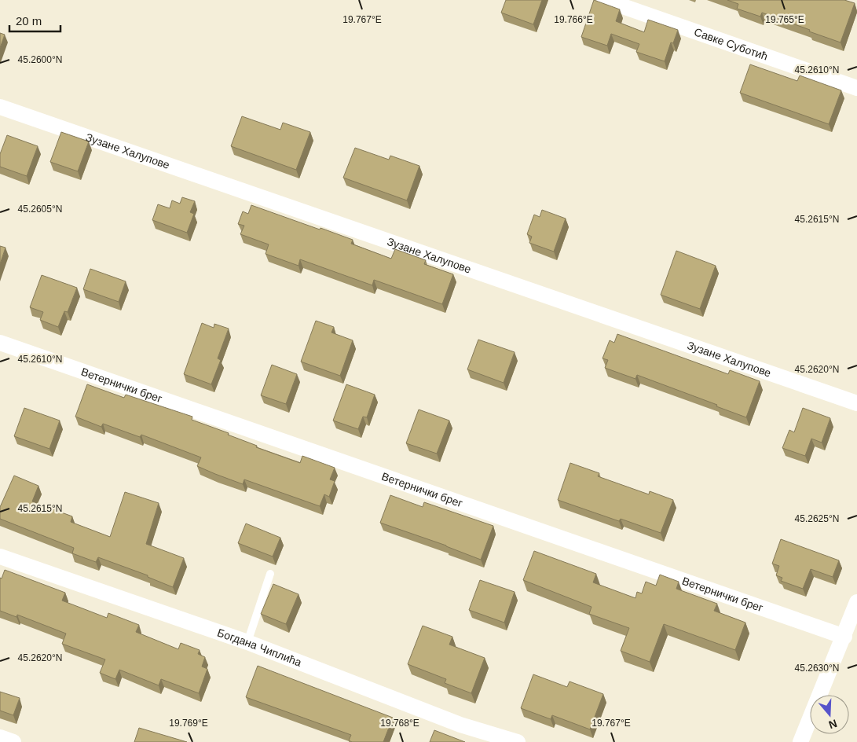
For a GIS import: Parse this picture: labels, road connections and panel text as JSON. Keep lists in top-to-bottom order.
{
  "streets": {
    "street": [
      "Савке Суботић",
      "Зузане Халупове",
      "Ветернички брег",
      "Богдана Чиплића"
    ]
  },
  "scale_bar": "20 m",
  "north": "bottom",
  "coordinates": [
    "19.767°E",
    "19.766°E",
    "19.765°E",
    "45.2600°N",
    "45.2610°N",
    "45.2605°N",
    "45.2615°N",
    "45.2620°N",
    "45.2625°N",
    "45.2630°N",
    "19.769°E",
    "19.768°E"
  ]
}
